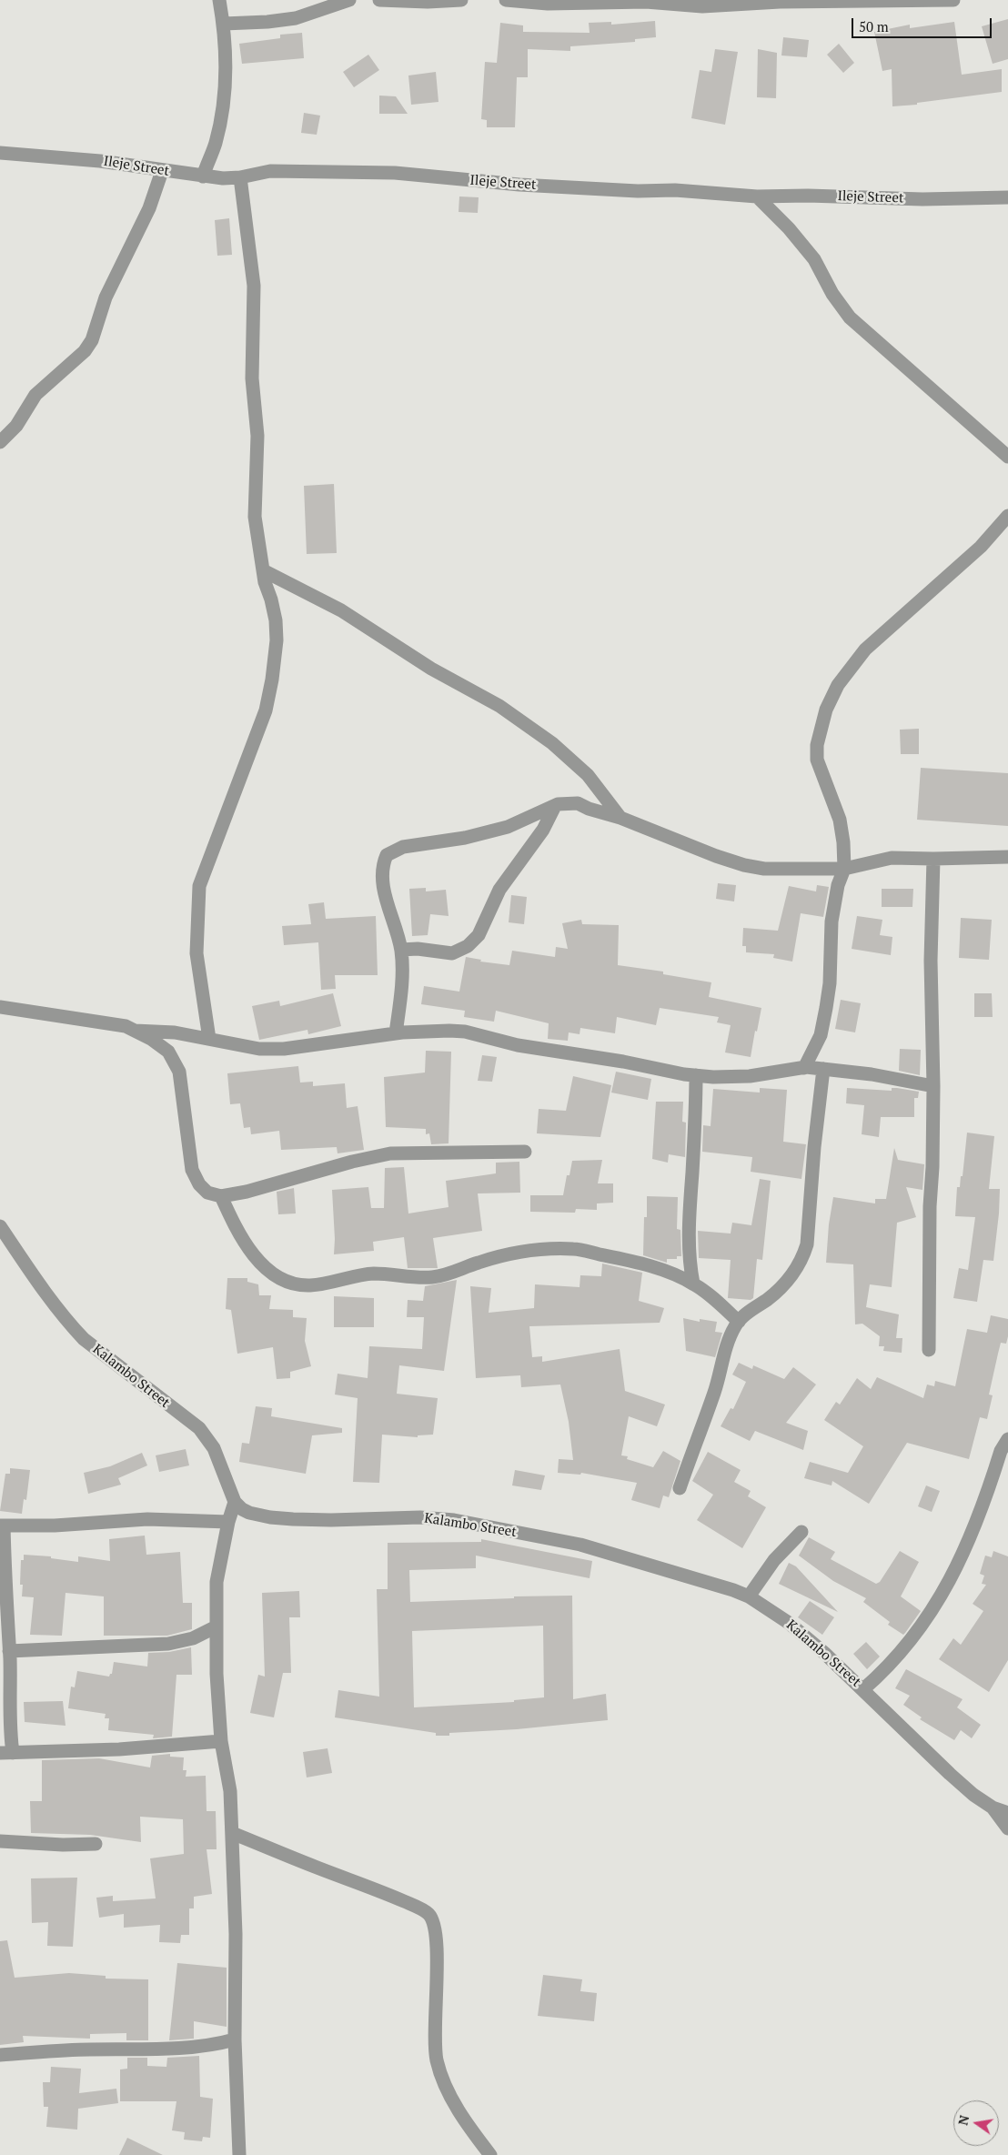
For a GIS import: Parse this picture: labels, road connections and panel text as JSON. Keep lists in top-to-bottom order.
{
  "streets": {
    "street": ["Ileje Street", "Kalambo Street"]
  },
  "scale_bar": "50 m",
  "north": "left"
}
